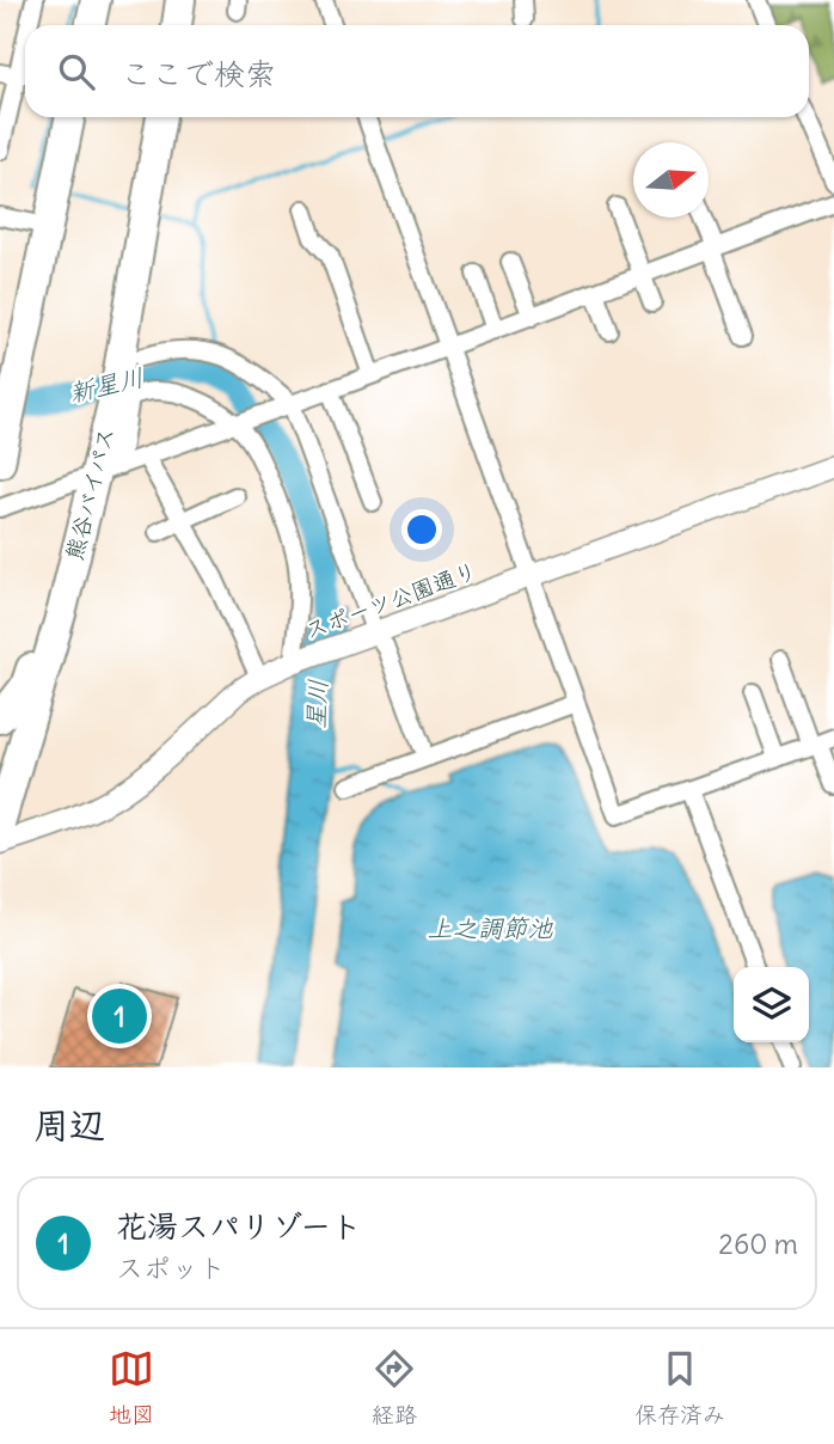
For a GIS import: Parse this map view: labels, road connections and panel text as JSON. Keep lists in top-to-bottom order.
{
  "streets": {
    "highway": ["熊谷バイパス"],
    "street": ["スポーツ公園通り"]
  },
  "water": ["新星川", "星川", "上之調節池"],
  "north": "right",
  "page": {
    "search": "ここで検索",
    "pins": "1",
    "heading": "周辺",
    "list": [
      {
        "mark": "1",
        "name": "花湯スパリゾート",
        "note": "スポット",
        "value": "260 m"
      }
    ],
    "nav": ["地図", "経路", "保存済み"]
  }
}
